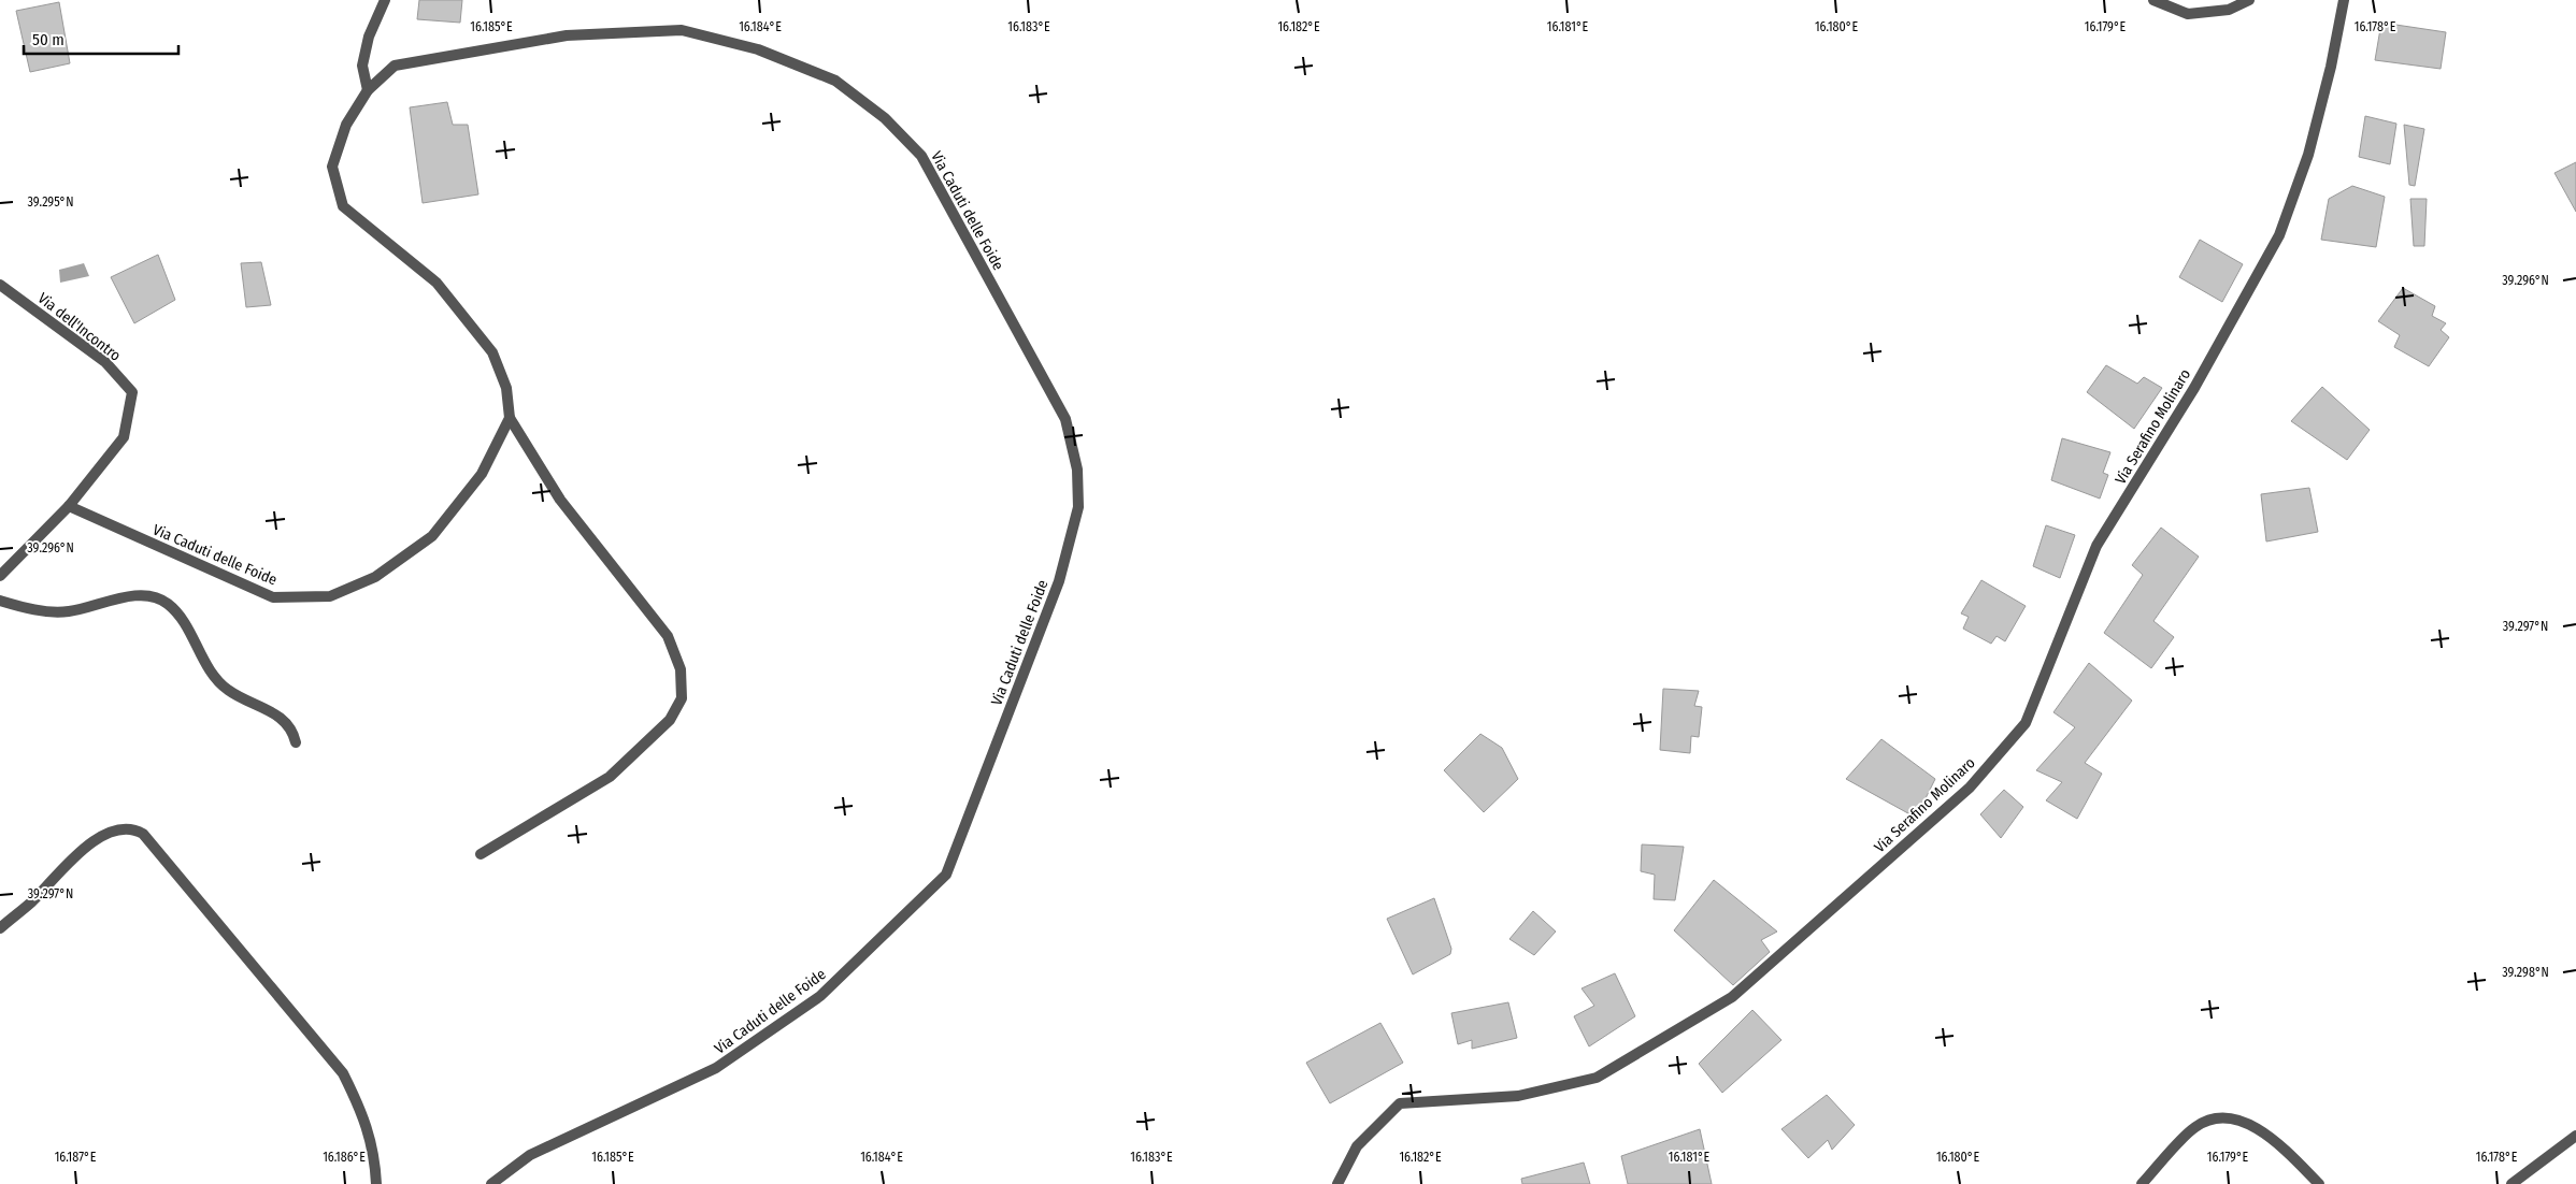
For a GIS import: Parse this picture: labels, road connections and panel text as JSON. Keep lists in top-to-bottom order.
{
  "streets": {
    "street": ["Via Caduti delle Foide", "Via dell'Incontro", "Via Serafino Molinaro"]
  },
  "crossings": [
    ["Via Caduti delle Foide", "Via dell'Incontro"]
  ],
  "scale_bar": "50 m",
  "coordinates": [
    "16.185°E",
    "16.184°E",
    "16.183°E",
    "16.182°E",
    "16.181°E",
    "16.180°E",
    "16.179°E",
    "16.178°E",
    "39.295°N",
    "39.296°N",
    "39.297°N",
    "39.298°N",
    "16.187°E",
    "16.186°E"
  ]
}
